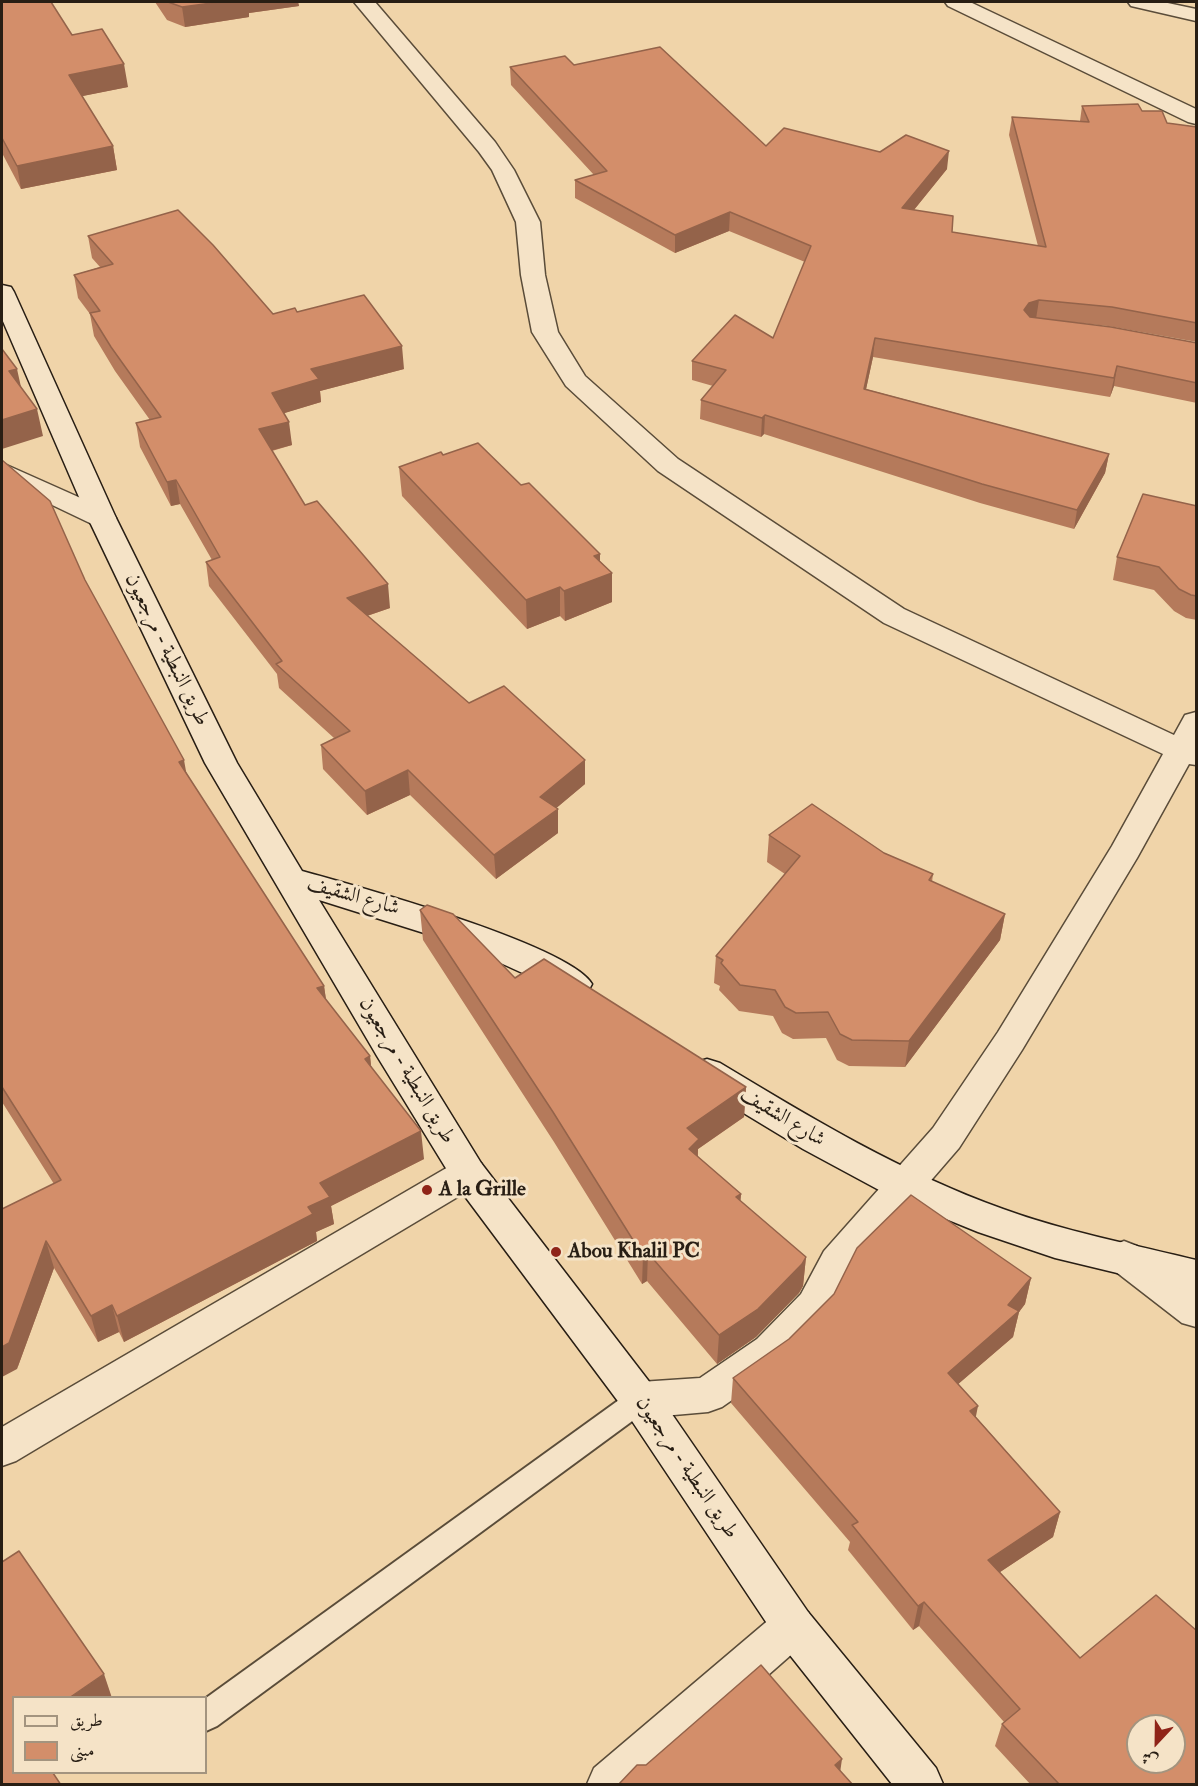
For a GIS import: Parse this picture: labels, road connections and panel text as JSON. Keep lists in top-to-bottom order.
{
  "streets": {
    "street": ["طريق النبطية - مرجعيون", "شارع الشقيف"]
  },
  "crossings": [
    ["طريق النبطية - مرجعيون", "شارع الشقيف"]
  ],
  "places": ["A la Grille", "Abou Khalil PC"],
  "legend": ["طريق", "مبنى"],
  "north": "bottom"
}
